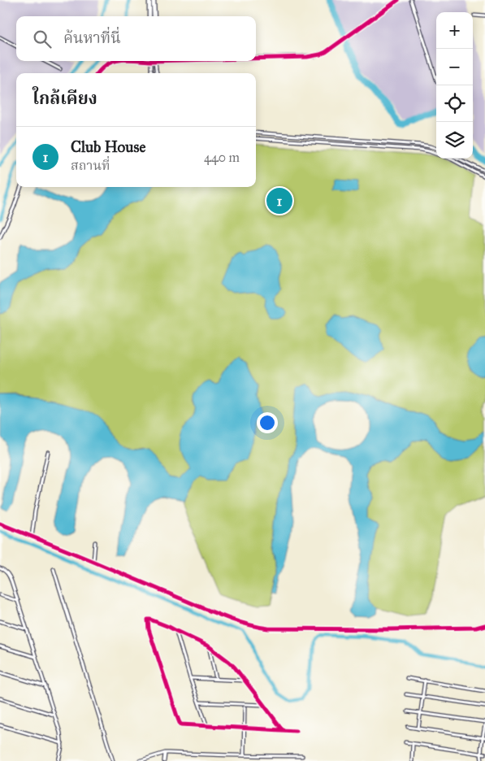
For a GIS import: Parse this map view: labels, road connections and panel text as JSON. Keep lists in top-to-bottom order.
{
  "page": {
    "map_buttons": ["+", "−"],
    "search": "ค้นหาที่นี่",
    "heading": "ใกล้เคียง",
    "list": [
      {
        "mark": "1",
        "name": "Club House",
        "note": "สถานที่",
        "value": "440 m"
      }
    ],
    "pins": "1"
  }
}
